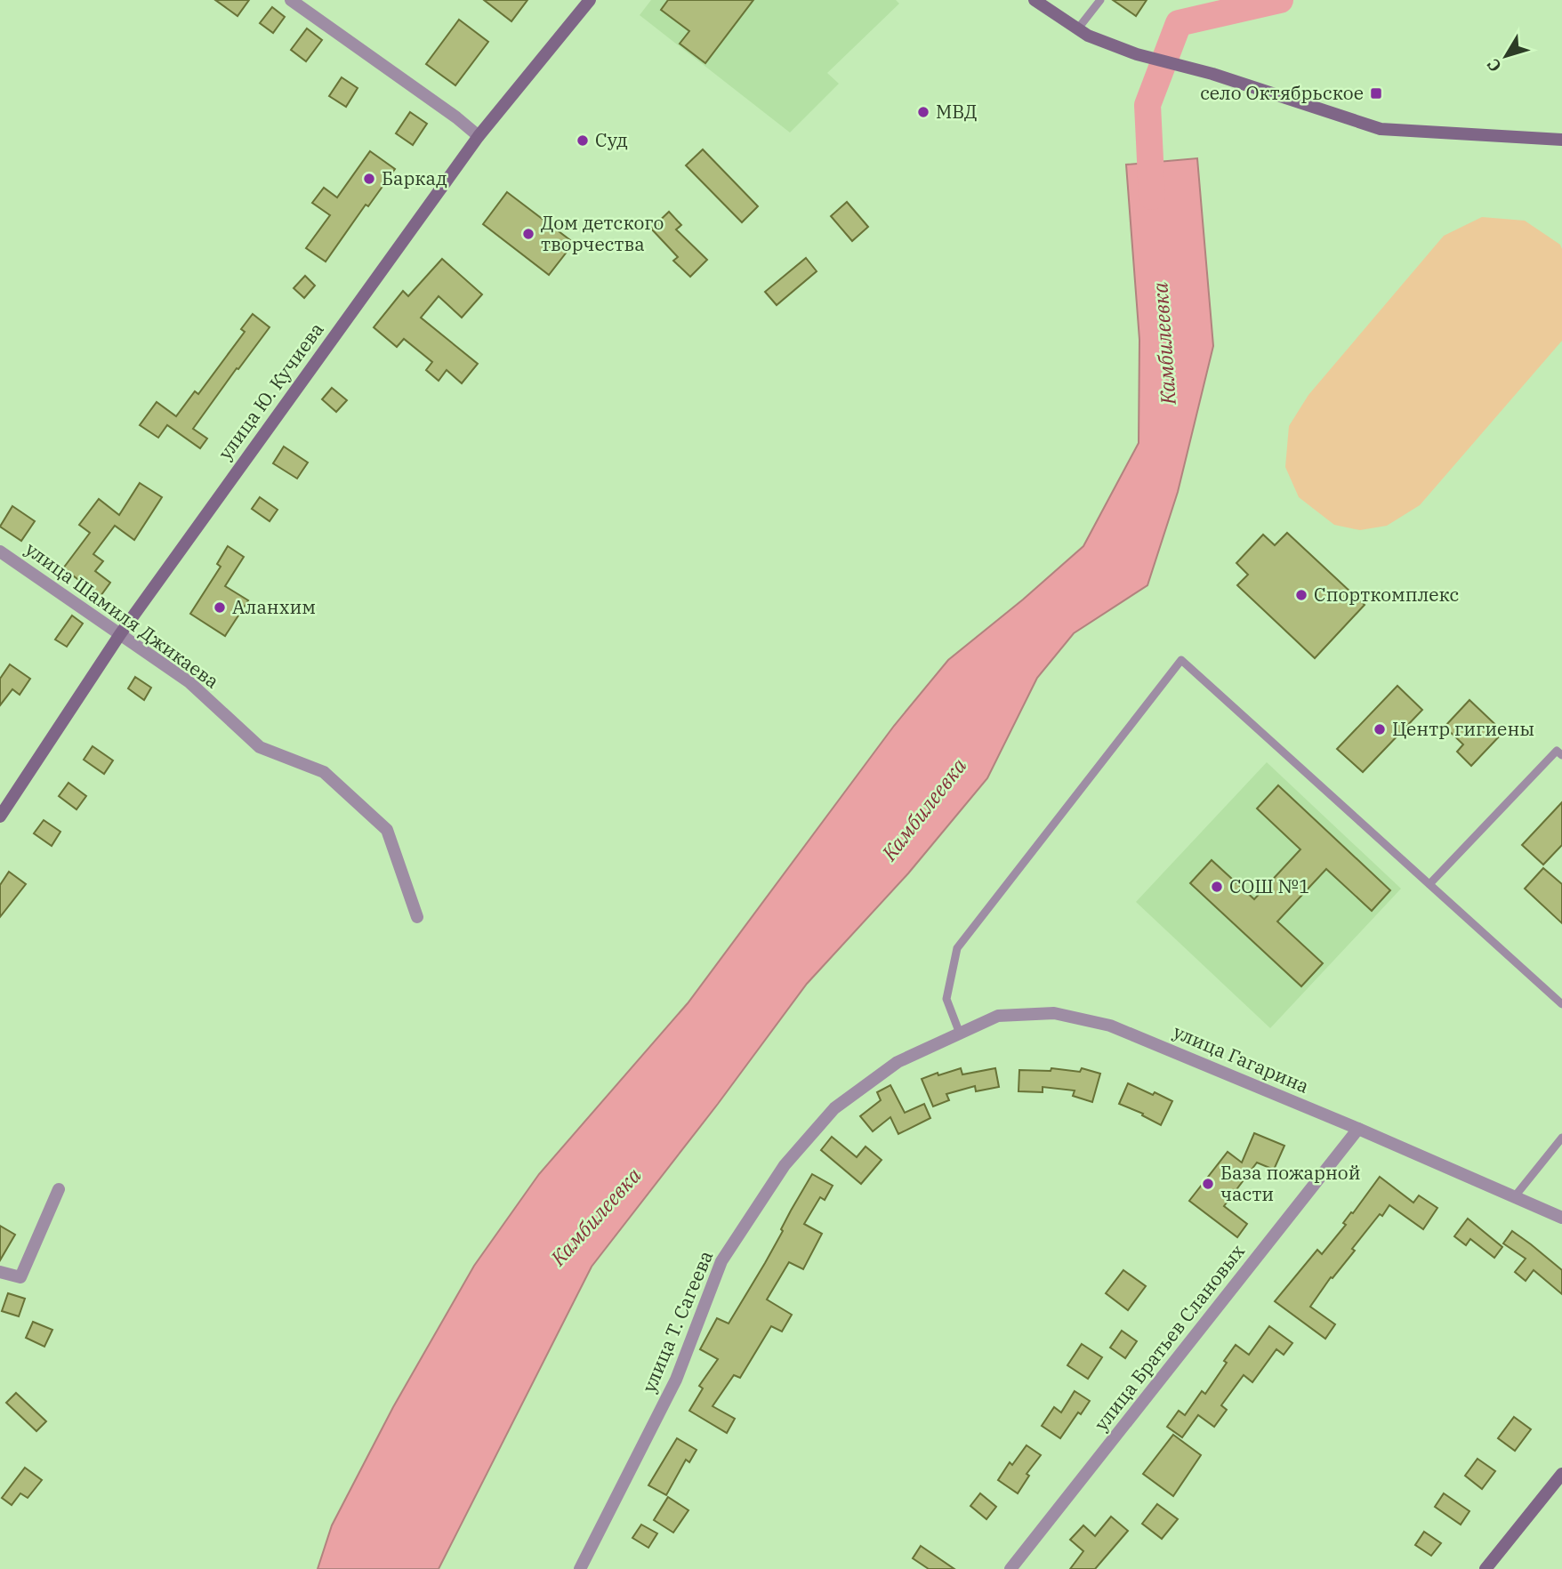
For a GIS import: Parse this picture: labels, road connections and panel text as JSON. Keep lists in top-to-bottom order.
{
  "streets": {
    "street": [
      "улица Ю. Кучиева",
      "улица Шамиля Джикаева",
      "улица Гагарина",
      "улица Т. Сагеева",
      "улица Братьев Слановых"
    ]
  },
  "crossings": [
    ["улица Ю. Кучиева", "улица Шамиля Джикаева"],
    ["улица Гагарина", "улица Т. Сагеева"],
    ["улица Гагарина", "улица Братьев Слановых"]
  ],
  "water": ["Камбилеевка"],
  "places": {
    "transit": ["село Октябрьское"],
    "other": [
      "МВД",
      "Суд",
      "Баркад",
      "Дом детского творчества",
      "Спорткомплекс",
      "Аланхим",
      "Центр гигиены",
      "СОШ №1",
      "База пожарной части"
    ]
  },
  "north": "bottom left"
}
